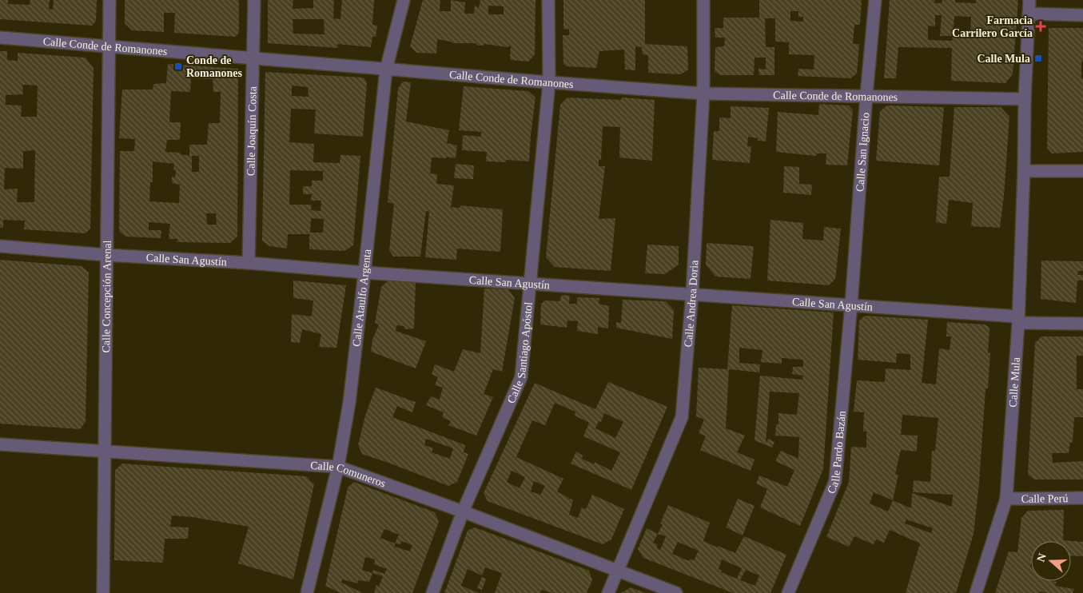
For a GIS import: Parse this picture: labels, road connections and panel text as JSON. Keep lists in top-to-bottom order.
{
  "streets": {
    "street": [
      "Calle Conde de Romanones",
      "Calle Joaquín Costa",
      "Calle San Ignacio",
      "Calle San Agustín",
      "Calle Concepción Arenal",
      "Calle Ataulfo Argenta",
      "Calle Andrea Doria",
      "Calle Santiago Apóstol",
      "Calle Mula",
      "Calle Pardo Bazán",
      "Calle Comuneros",
      "Calle Perú"
    ]
  },
  "crossings": [
    ["Calle Conde de Romanones", "Calle Joaquín Costa"],
    ["Calle Conde de Romanones", "Calle San Ignacio"],
    ["Calle Conde de Romanones", "Calle Concepción Arenal"],
    ["Calle Conde de Romanones", "Calle Ataulfo Argenta"],
    ["Calle Conde de Romanones", "Calle Andrea Doria"],
    ["Calle Conde de Romanones", "Calle Santiago Apóstol"],
    ["Calle Conde de Romanones", "Calle Mula"],
    ["Calle Joaquín Costa", "Calle San Agustín"],
    ["Calle San Ignacio", "Calle San Agustín"],
    ["Calle San Ignacio", "Calle Pardo Bazán"],
    ["Calle San Agustín", "Calle Concepción Arenal"],
    ["Calle San Agustín", "Calle Ataulfo Argenta"],
    ["Calle San Agustín", "Calle Andrea Doria"],
    ["Calle San Agustín", "Calle Santiago Apóstol"],
    ["Calle San Agustín", "Calle Mula"],
    ["Calle San Agustín", "Calle Pardo Bazán"],
    ["Calle Concepción Arenal", "Calle Comuneros"],
    ["Calle Ataulfo Argenta", "Calle Comuneros"],
    ["Calle Andrea Doria", "Calle Comuneros"],
    ["Calle Santiago Apóstol", "Calle Comuneros"],
    ["Calle Mula", "Calle Perú"]
  ],
  "places": {
    "health": ["Farmacia Carrilero García"],
    "transit": ["Calle Mula", "Conde de Romanones"]
  },
  "north": "left"
}
